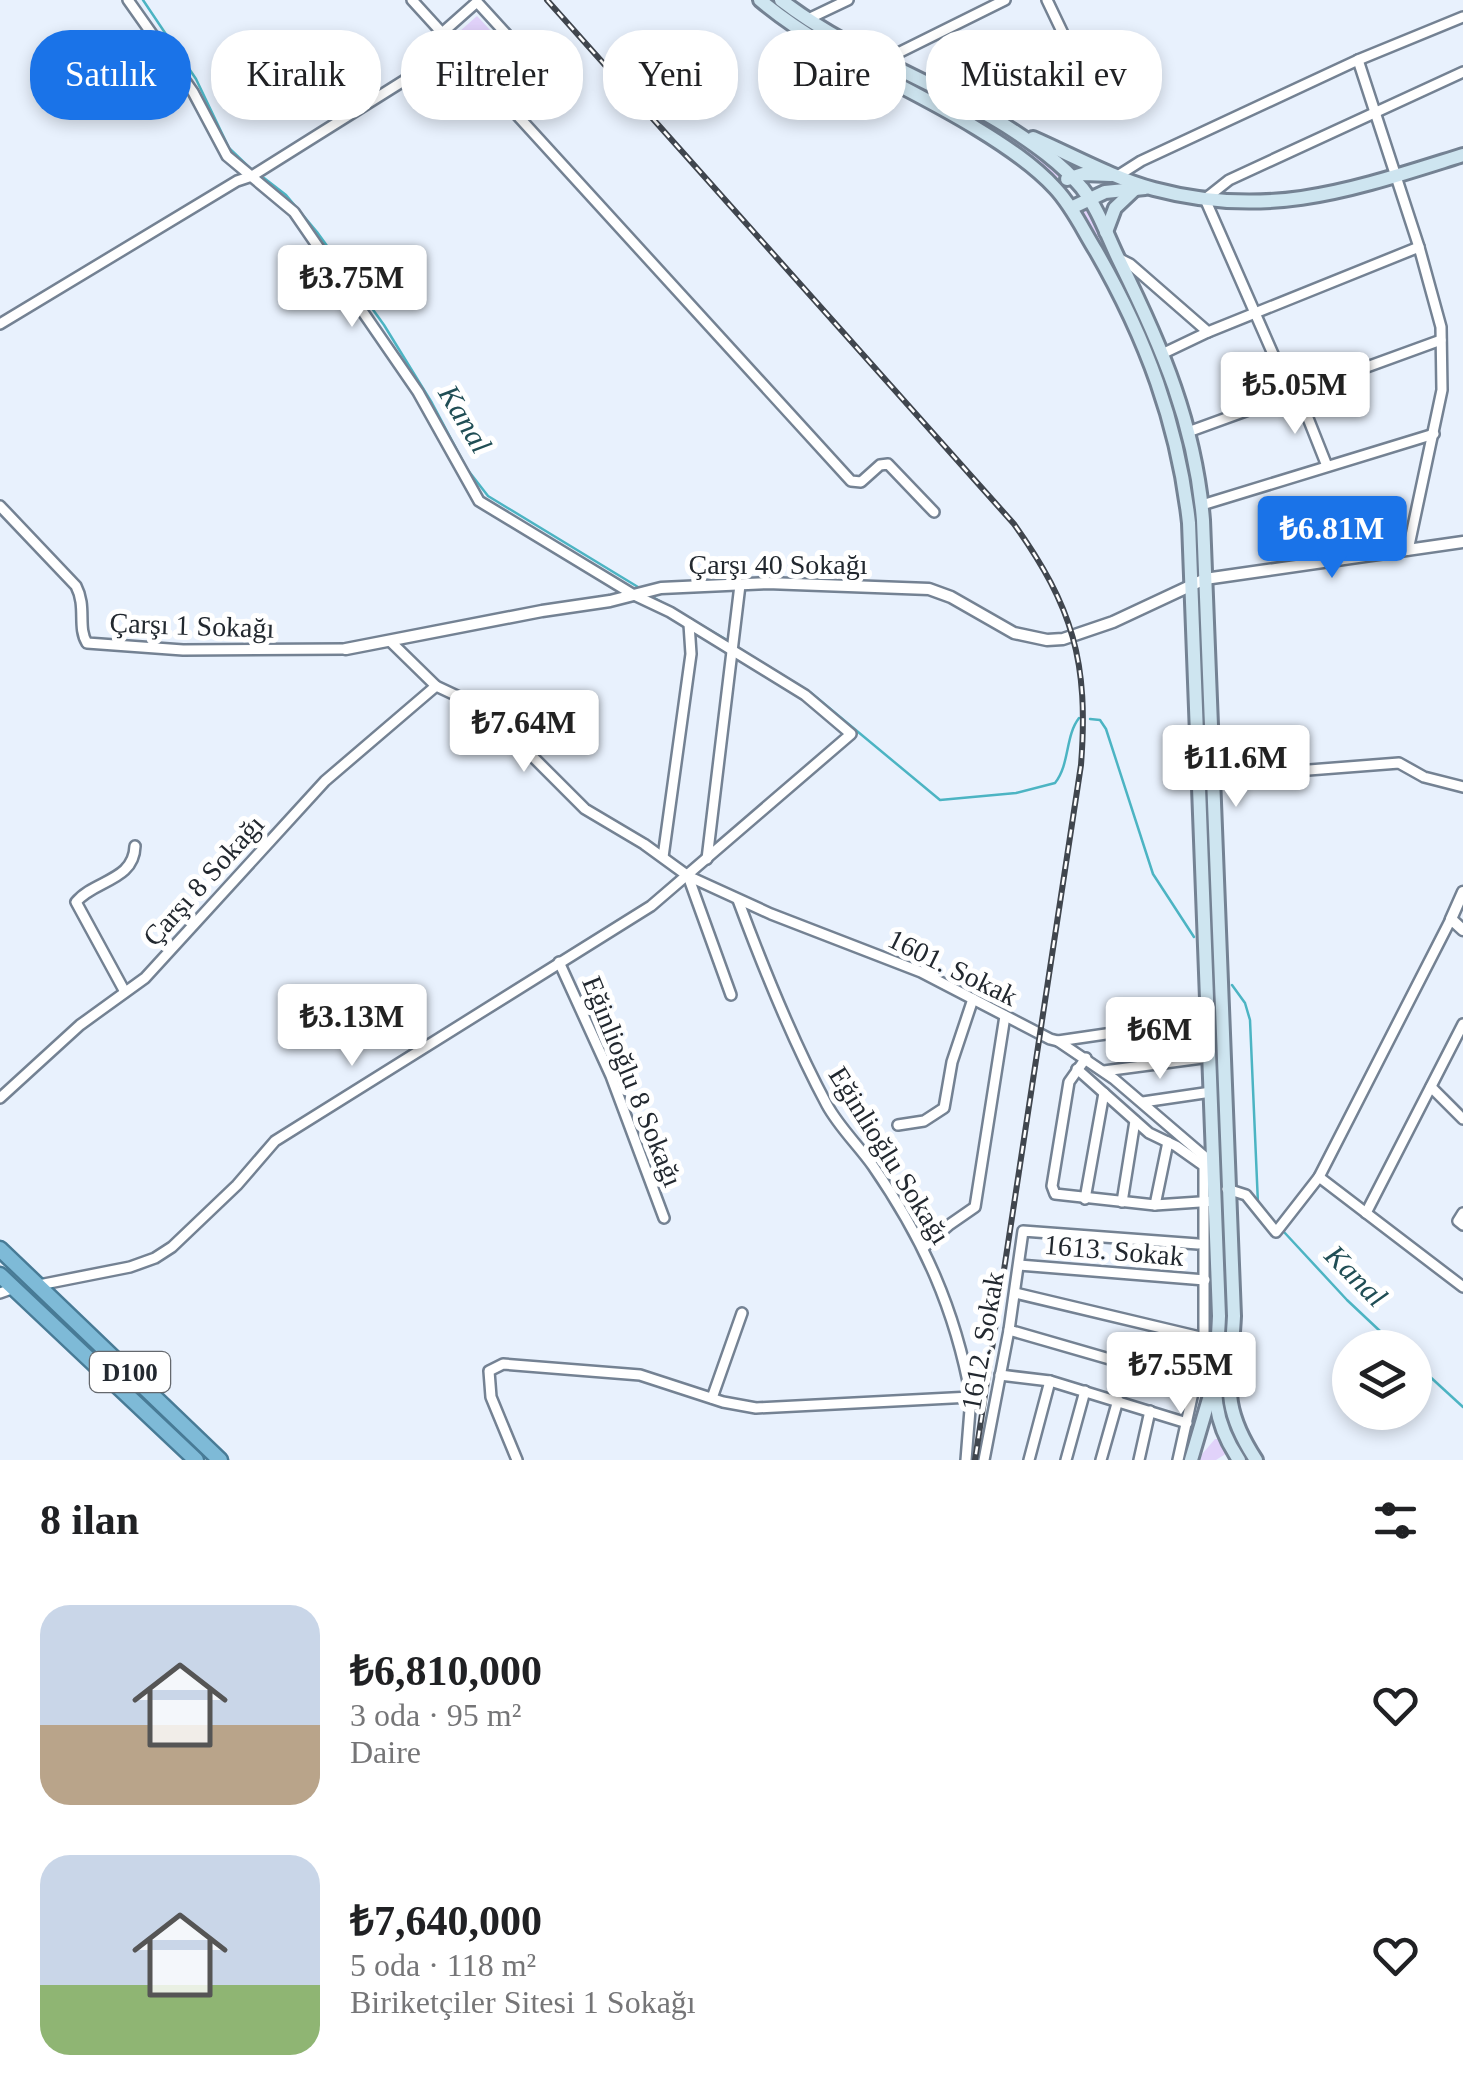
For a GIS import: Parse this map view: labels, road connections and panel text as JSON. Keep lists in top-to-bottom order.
{
  "streets": {
    "highway": ["D100"],
    "street": [
      "Çarşı 40 Sokağı",
      "Çarşı 1 Sokağı",
      "Çarşı 8 Sokağı",
      "1601. Sokak",
      "Eğinlioğlu 8 Sokağı",
      "Eğinlioğlu Sokağı",
      "1613. Sokak",
      "1612. Sokak"
    ]
  },
  "crossings": [
    ["Çarşı 40 Sokağı", "Çarşı 1 Sokağı"],
    ["Çarşı 40 Sokağı", "1601. Sokak"],
    ["Çarşı 8 Sokağı", "1601. Sokak"],
    ["1601. Sokak", "Eğinlioğlu Sokağı"],
    ["1613. Sokak", "1612. Sokak"]
  ],
  "water": ["Kanal"],
  "page": {
    "chip": [
      "Satılık",
      "Kiralık",
      "Filtreler",
      "Yeni",
      "Daire",
      "Müstakil ev"
    ],
    "price": [
      "₺3.75M",
      "₺5.05M",
      "₺6.81M",
      "₺7.64M",
      "₺11.6M",
      "₺3.13M",
      "₺6M",
      "₺7.55M"
    ],
    "heading": "8 ilan",
    "list": [
      {
        "name": "₺6,810,000",
        "note": "3 oda · 95 m² · Daire"
      },
      {
        "name": "₺7,640,000",
        "note": "5 oda · 118 m² · Biriketçiler Sitesi 1 Sokağı"
      }
    ]
  }
}
